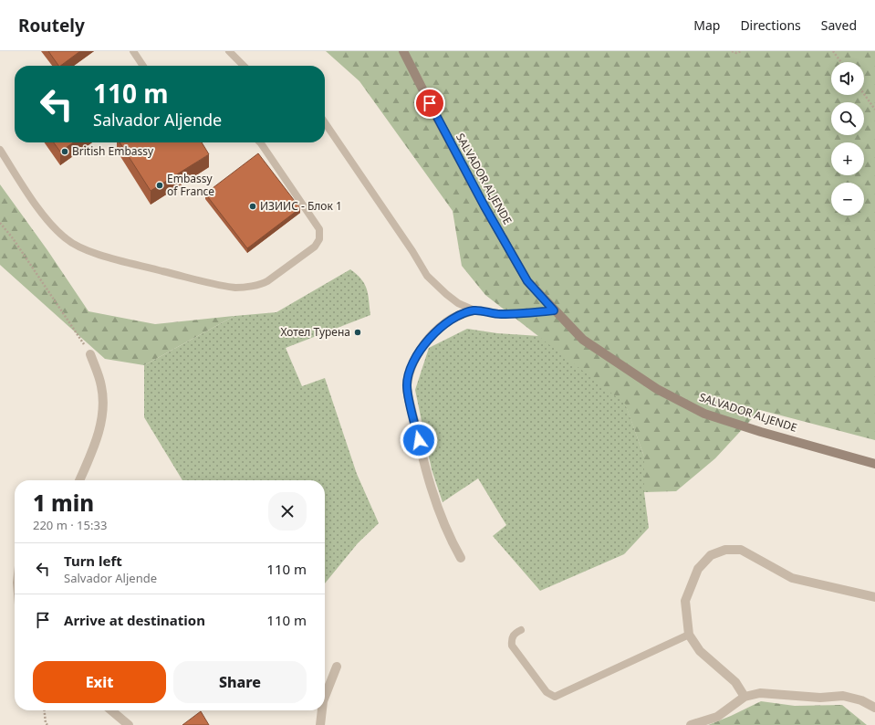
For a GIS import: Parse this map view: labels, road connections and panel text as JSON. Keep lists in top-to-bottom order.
{
  "streets": {
    "street": ["SALVADOR ALJENDE"]
  },
  "places": [
    "British Embassy",
    "Embassy of France",
    "ИЗИИС - Блок 1",
    "Хотел Турена"
  ],
  "page": {
    "header": "Routely",
    "nav": ["Map", "Directions", "Saved"],
    "map_buttons": ["+", "−"],
    "turn": ["110 m", "Salvador Aljende"],
    "heading": ["1 min", "220 m · 15:33"],
    "list": [
      {
        "name": "Turn left",
        "note": "Salvador Aljende",
        "value": "110 m"
      },
      {
        "name": "Arrive at destination",
        "value": "110 m"
      }
    ],
    "buttons": ["Exit", "Share"]
  }
}
